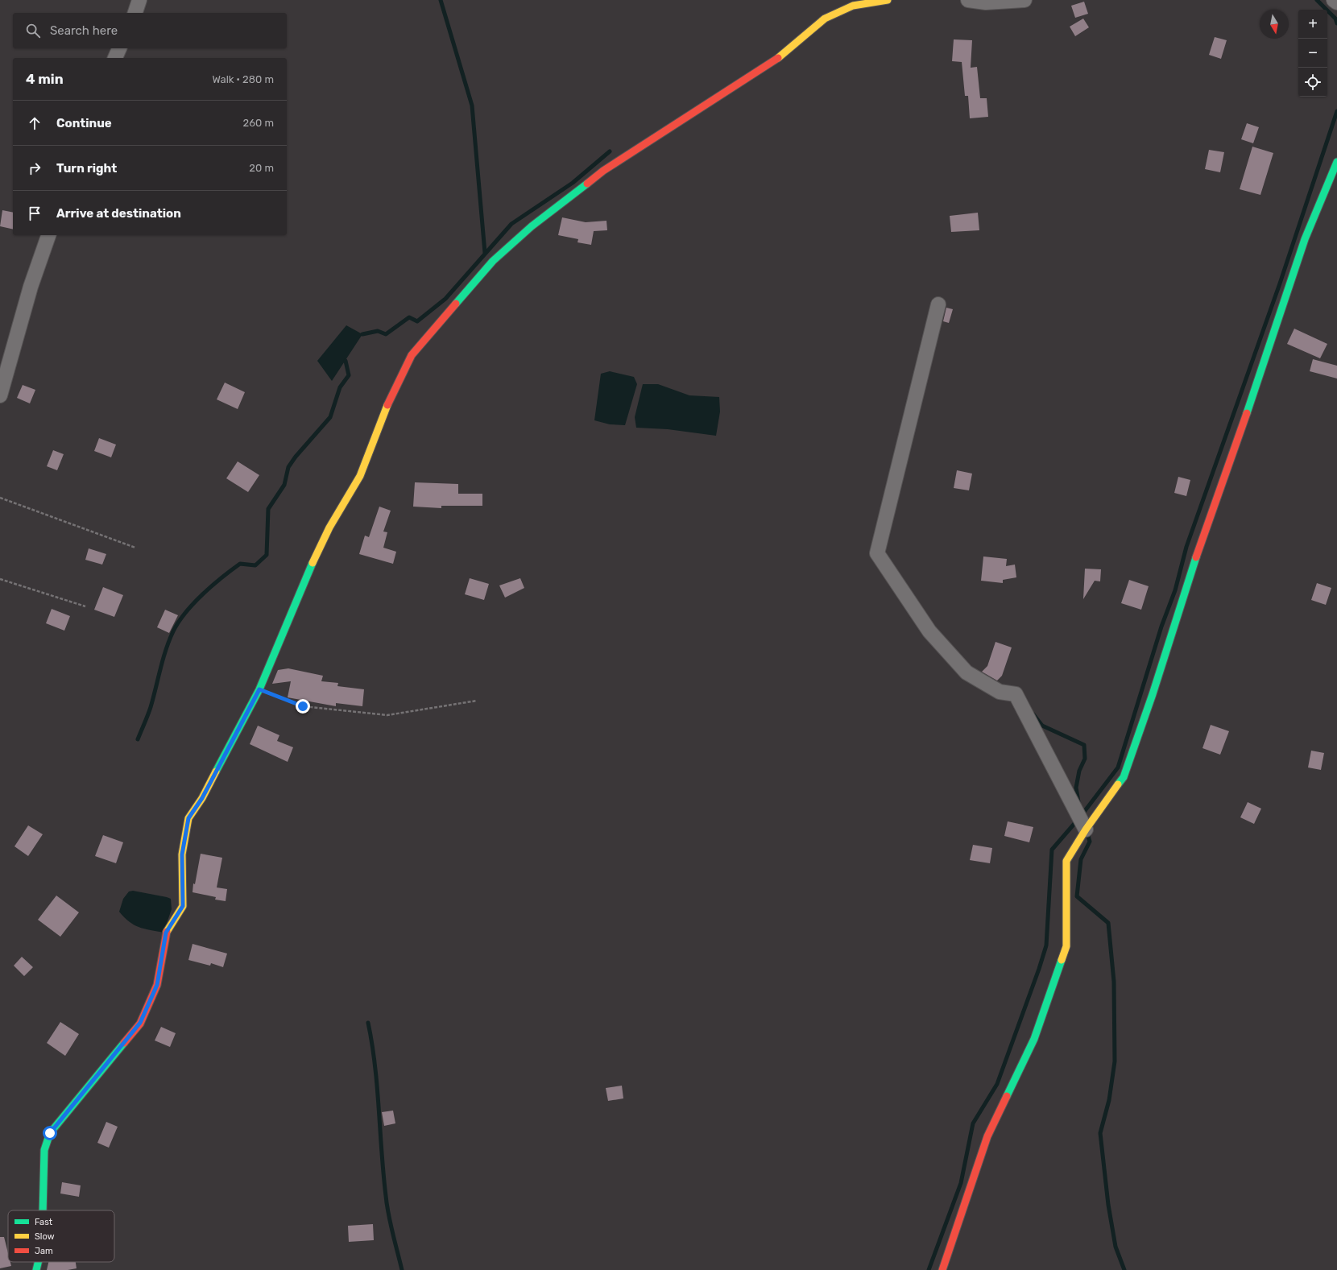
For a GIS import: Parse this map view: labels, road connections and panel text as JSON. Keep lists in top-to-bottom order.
{
  "legend": ["Fast", "Slow", "Jam"],
  "north": "bottom",
  "page": {
    "map_buttons": ["+", "−"],
    "search": "Search here",
    "heading": ["4 min", "Walk · 280 m"],
    "list": [
      ["Continue", "260 m"],
      ["Turn right", "20 m"],
      "Arrive at destination"
    ]
  }
}
